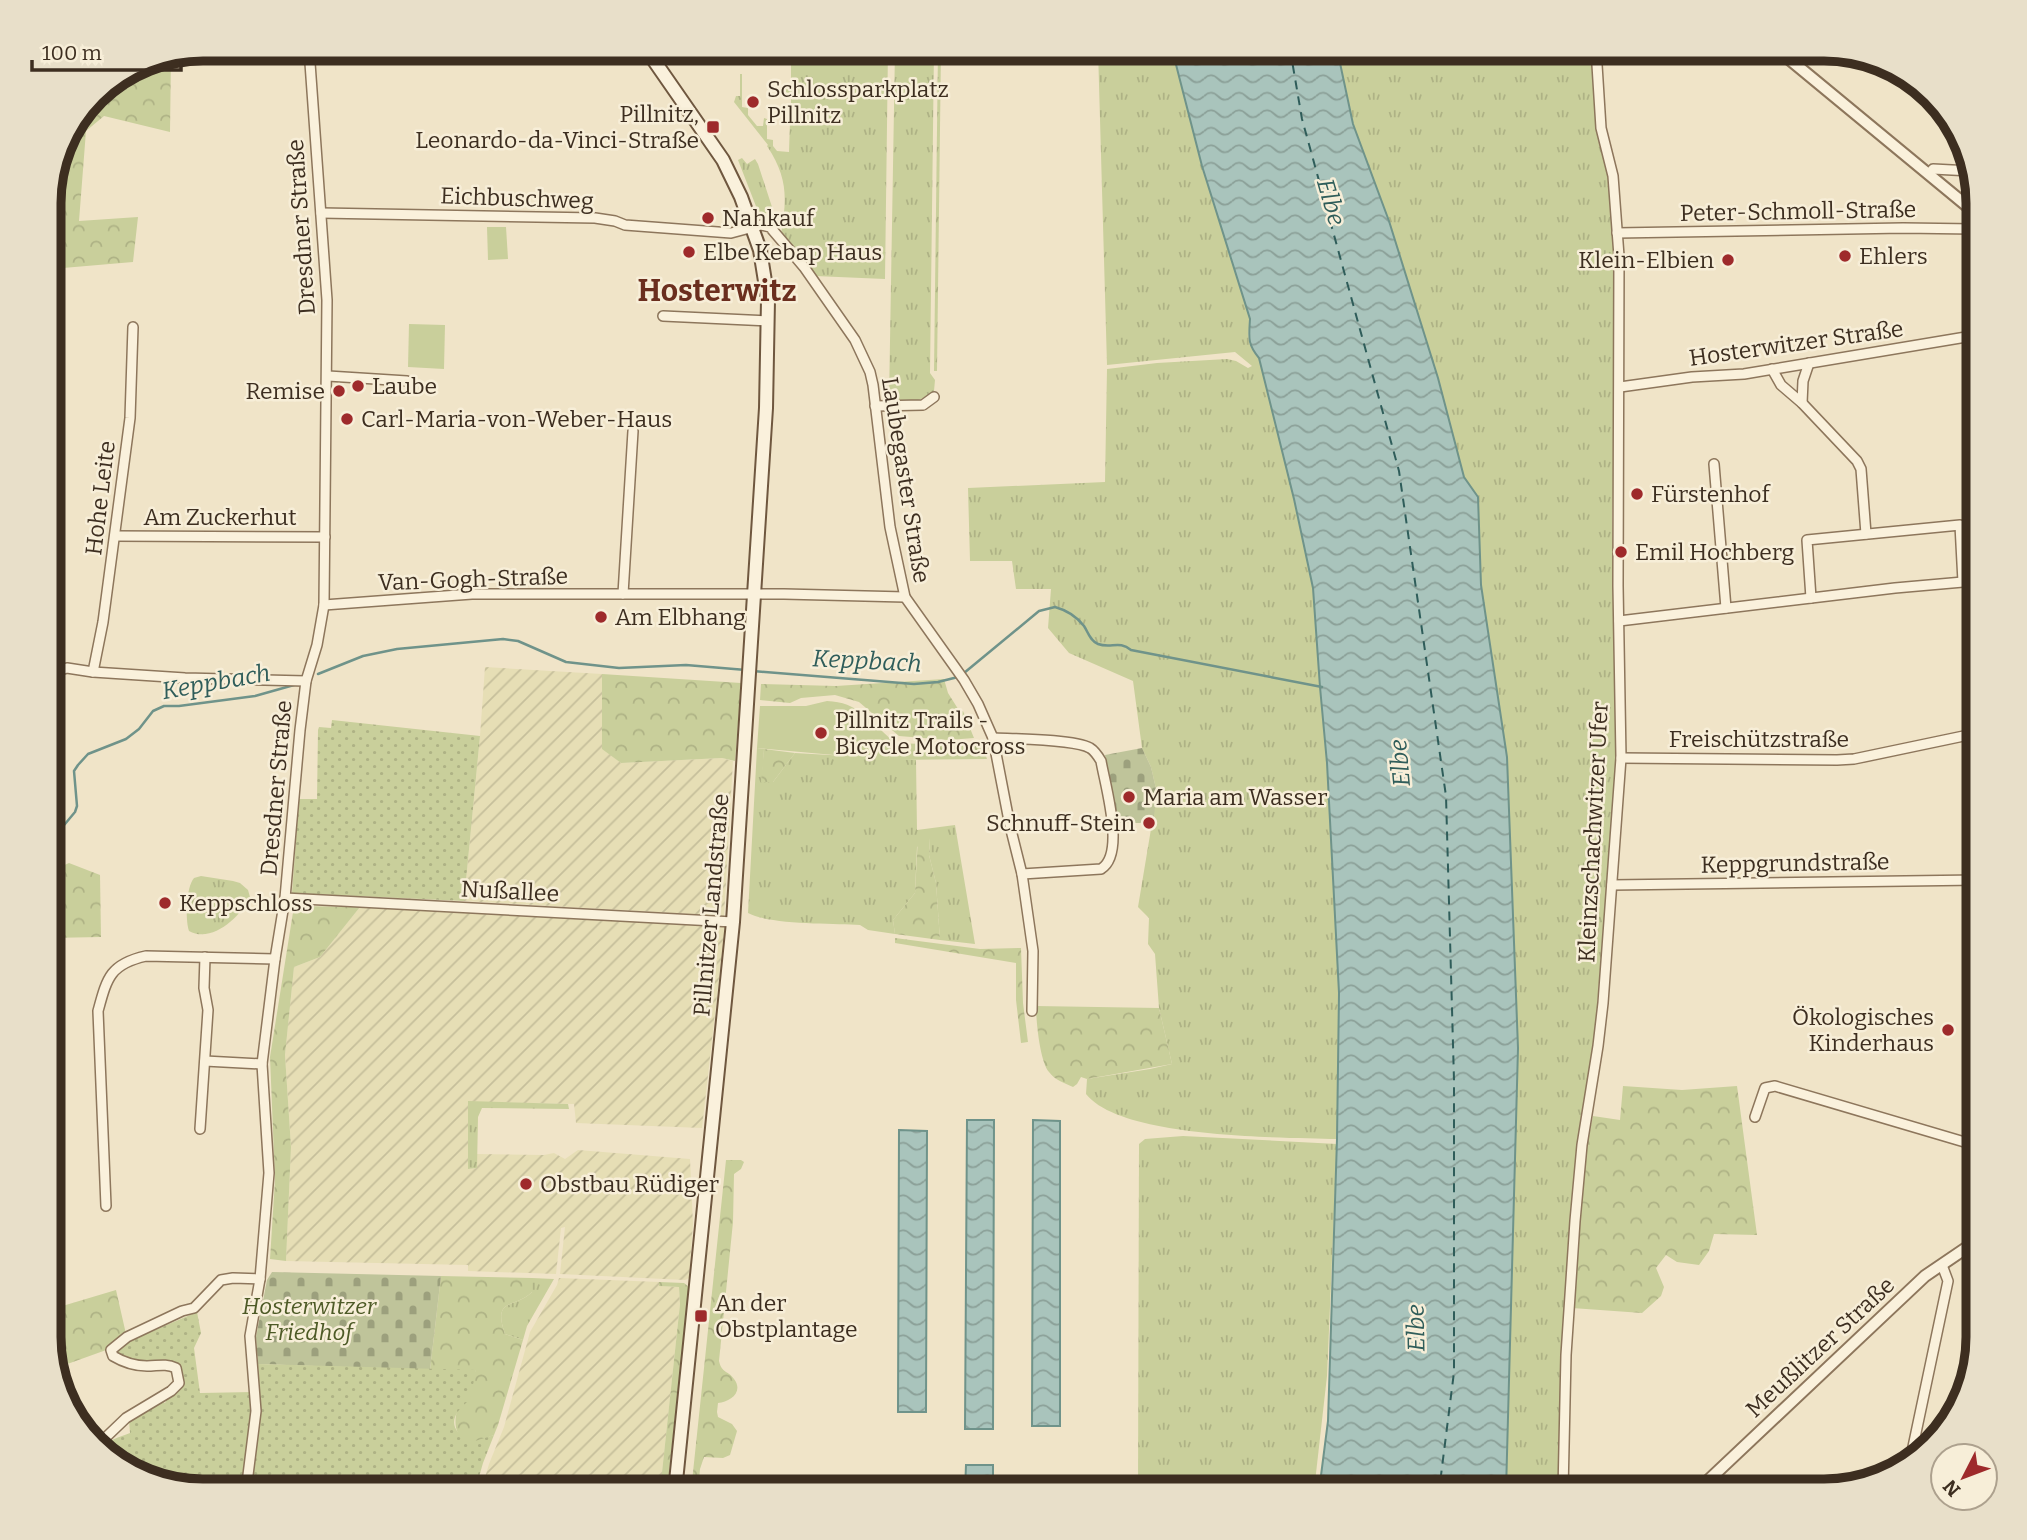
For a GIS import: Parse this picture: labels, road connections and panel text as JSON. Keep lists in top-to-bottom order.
{
  "streets": {
    "main road": ["Pillnitzer Landstraße"],
    "street": [
      "Eichbuschweg",
      "Peter-Schmoll-Straße",
      "Dresdner Straße",
      "Hosterwitzer Straße",
      "Laubegaster Straße",
      "Hohe Leite",
      "Am Zuckerhut",
      "Van-Gogh-Straße",
      "Freischützstraße",
      "Kleinzschachwitzer Ufer",
      "Keppgrundstraße",
      "Nußallee",
      "Meußlitzer Straße"
    ]
  },
  "crossings": [
    ["Eichbuschweg", "Dresdner Straße"],
    ["Eichbuschweg", "Laubegaster Straße"],
    ["Eichbuschweg", "Pillnitzer Landstraße"],
    ["Peter-Schmoll-Straße", "Kleinzschachwitzer Ufer"],
    ["Dresdner Straße", "Am Zuckerhut"],
    ["Dresdner Straße", "Van-Gogh-Straße"],
    ["Dresdner Straße", "Nußallee"],
    ["Hosterwitzer Straße", "Kleinzschachwitzer Ufer"],
    ["Laubegaster Straße", "Van-Gogh-Straße"],
    ["Laubegaster Straße", "Pillnitzer Landstraße"],
    ["Hohe Leite", "Am Zuckerhut"],
    ["Van-Gogh-Straße", "Pillnitzer Landstraße"],
    ["Freischützstraße", "Kleinzschachwitzer Ufer"],
    ["Kleinzschachwitzer Ufer", "Keppgrundstraße"],
    ["Nußallee", "Pillnitzer Landstraße"]
  ],
  "districts": ["Hosterwitz"],
  "water": ["Elbe", "Keppbach"],
  "parks": ["Hosterwitzer Friedhof"],
  "places": {
    "other": [
      "Schlossparkplatz Pillnitz",
      "Nahkauf",
      "Elbe Kebap Haus",
      "Ehlers",
      "Klein-Elbien",
      "Laube",
      "Remise",
      "Carl-Maria-von-Weber-Haus",
      "Fürstenhof",
      "Emil Hochberg",
      "Am Elbhang",
      "Pillnitz Trails - Bicycle Motocross",
      "Maria am Wasser",
      "Schnuff-Stein",
      "Keppschloss",
      "Ökologisches Kinderhaus",
      "Obstbau Rüdiger"
    ],
    "transit": ["Pillnitz, Leonardo-da-Vinci-Straße", "An der Obstplantage"]
  },
  "scale_bar": "100 m",
  "north": "bottom left"
}
